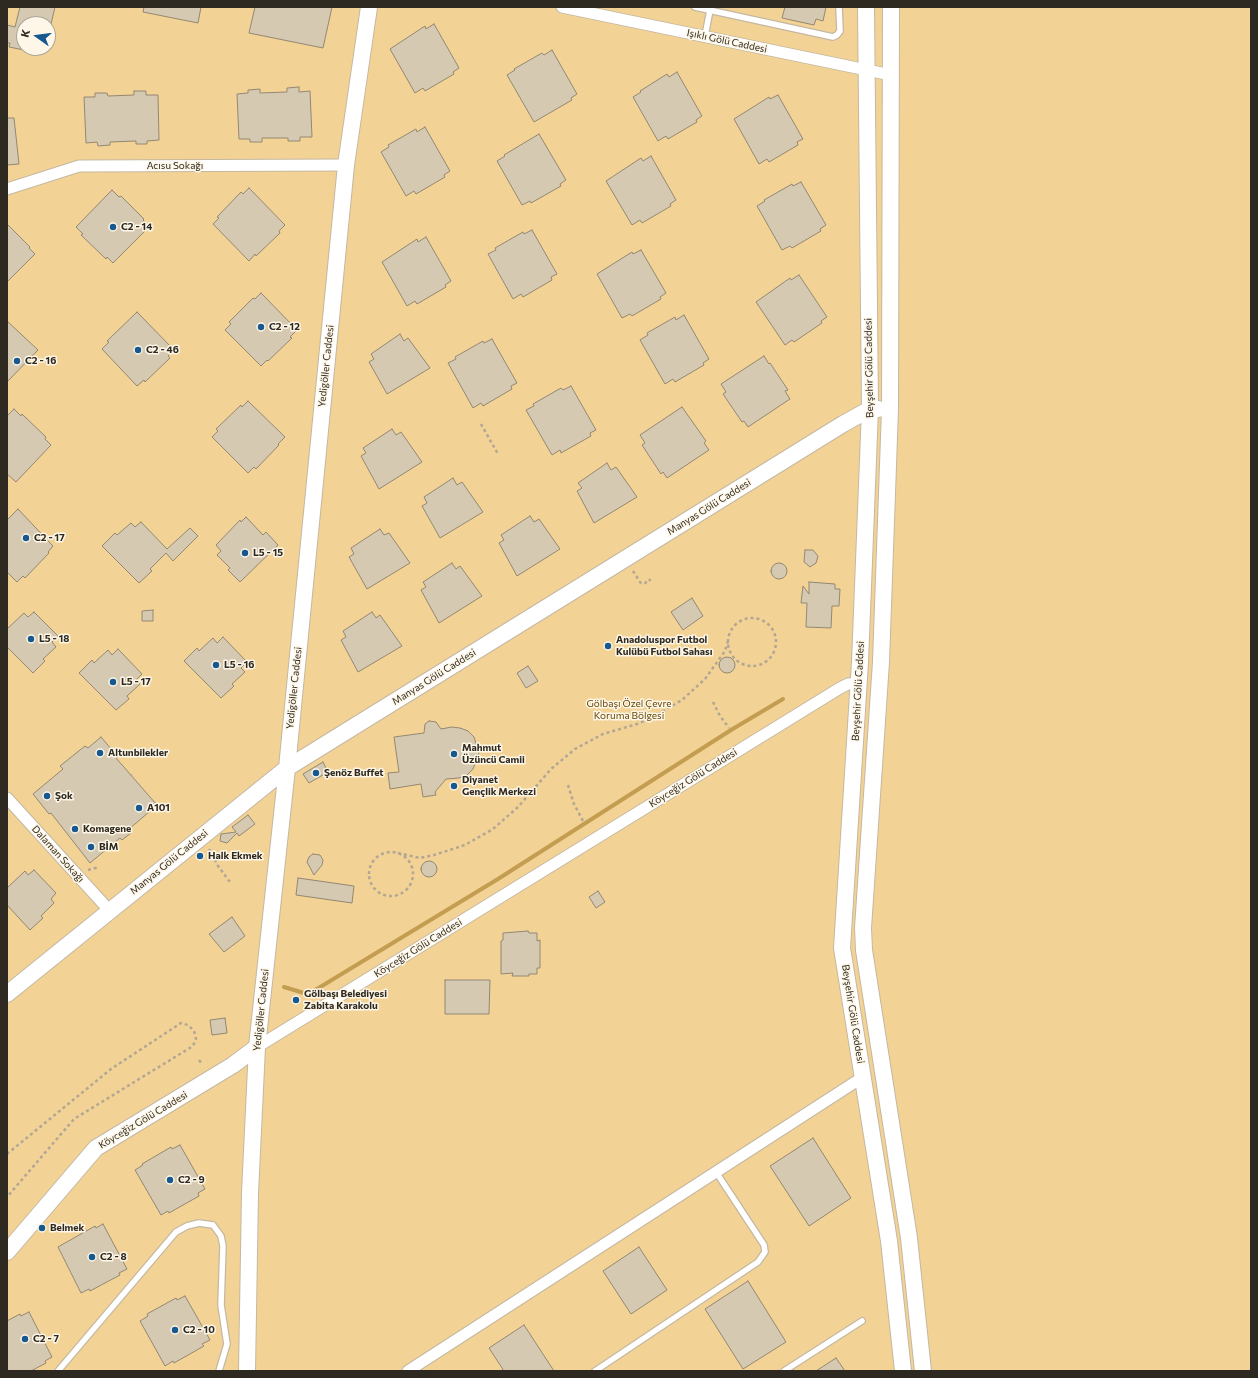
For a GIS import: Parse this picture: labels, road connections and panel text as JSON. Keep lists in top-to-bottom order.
{
  "streets": {
    "main road": [
      "Yedigöller Caddesi",
      "Beyşehir Gölü Caddesi",
      "Manyas Gölü Caddesi",
      "Köyceğiz Gölü Caddesi"
    ],
    "street": ["Işıklı Gölü Caddesi", "Acısu Sokağı", "Dalaman Sokağı"]
  },
  "crossings": [
    ["Işıklı Gölü Caddesi", "Beyşehir Gölü Caddesi"],
    ["Acısu Sokağı", "Yedigöller Caddesi"],
    ["Yedigöller Caddesi", "Manyas Gölü Caddesi"],
    ["Yedigöller Caddesi", "Köyceğiz Gölü Caddesi"],
    ["Beyşehir Gölü Caddesi", "Manyas Gölü Caddesi"],
    ["Beyşehir Gölü Caddesi", "Köyceğiz Gölü Caddesi"],
    ["Manyas Gölü Caddesi", "Dalaman Sokağı"]
  ],
  "parks": ["Gölbaşı Özel Çevre Koruma Bölgesi"],
  "places": [
    "C2 - 14",
    "C2 - 12",
    "C2 - 46",
    "C2 - 16",
    "C2 - 17",
    "L5 - 15",
    "L5 - 18",
    "Anadoluspor Futbol Kulübü Futbol Sahası",
    "L5 - 16",
    "L5 - 17",
    "Altunbilekler",
    "Mahmut Üzüncü Camii",
    "Şenöz Buffet",
    "Diyanet Gençlik Merkezi",
    "Şok",
    "A101",
    "Komagene",
    "BİM",
    "Halk Ekmek",
    "Gölbaşı Belediyesi Zabita Karakolu",
    "C2 - 9",
    "Belmek",
    "C2 - 8",
    "C2 - 10",
    "C2 - 7"
  ],
  "north": "left"
}
